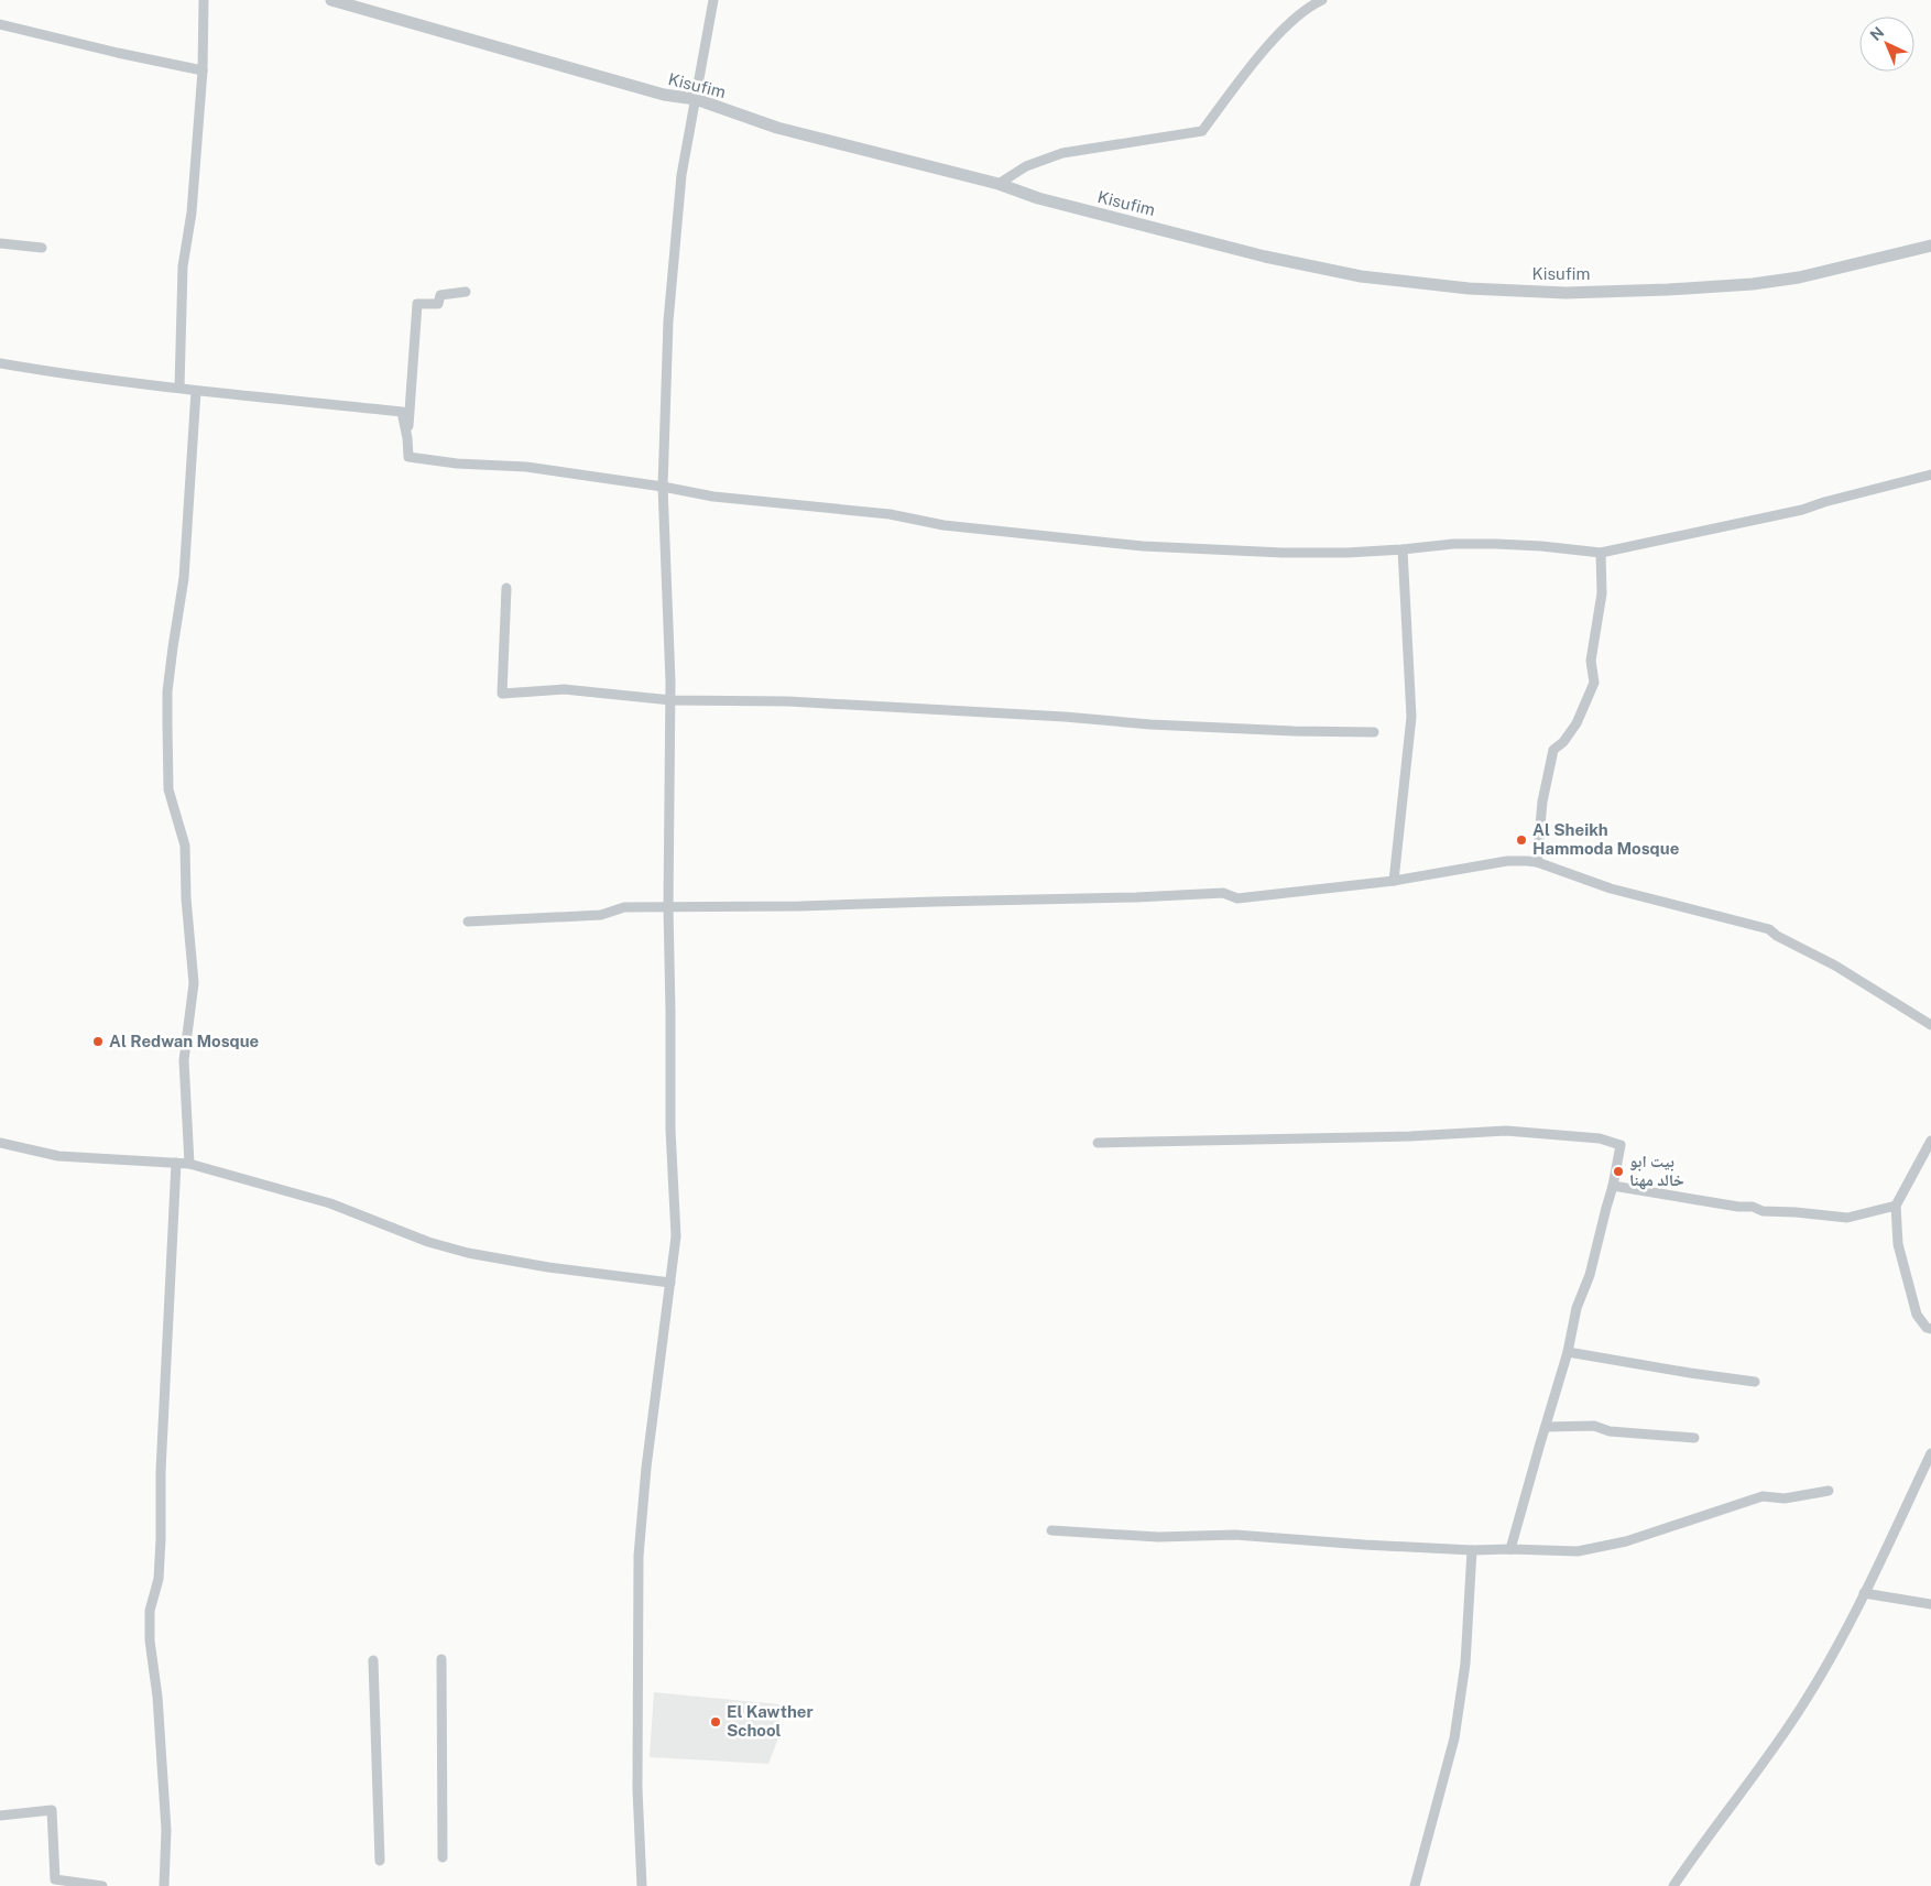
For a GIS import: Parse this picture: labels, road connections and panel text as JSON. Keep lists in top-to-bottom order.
{
  "streets": {
    "street": ["Kisufim"]
  },
  "places": [
    "Al Sheikh Hammoda Mosque",
    "Al Redwan Mosque",
    "بيت ابو خالد مهنا",
    "El Kawther School"
  ],
  "north": "top left"
}
